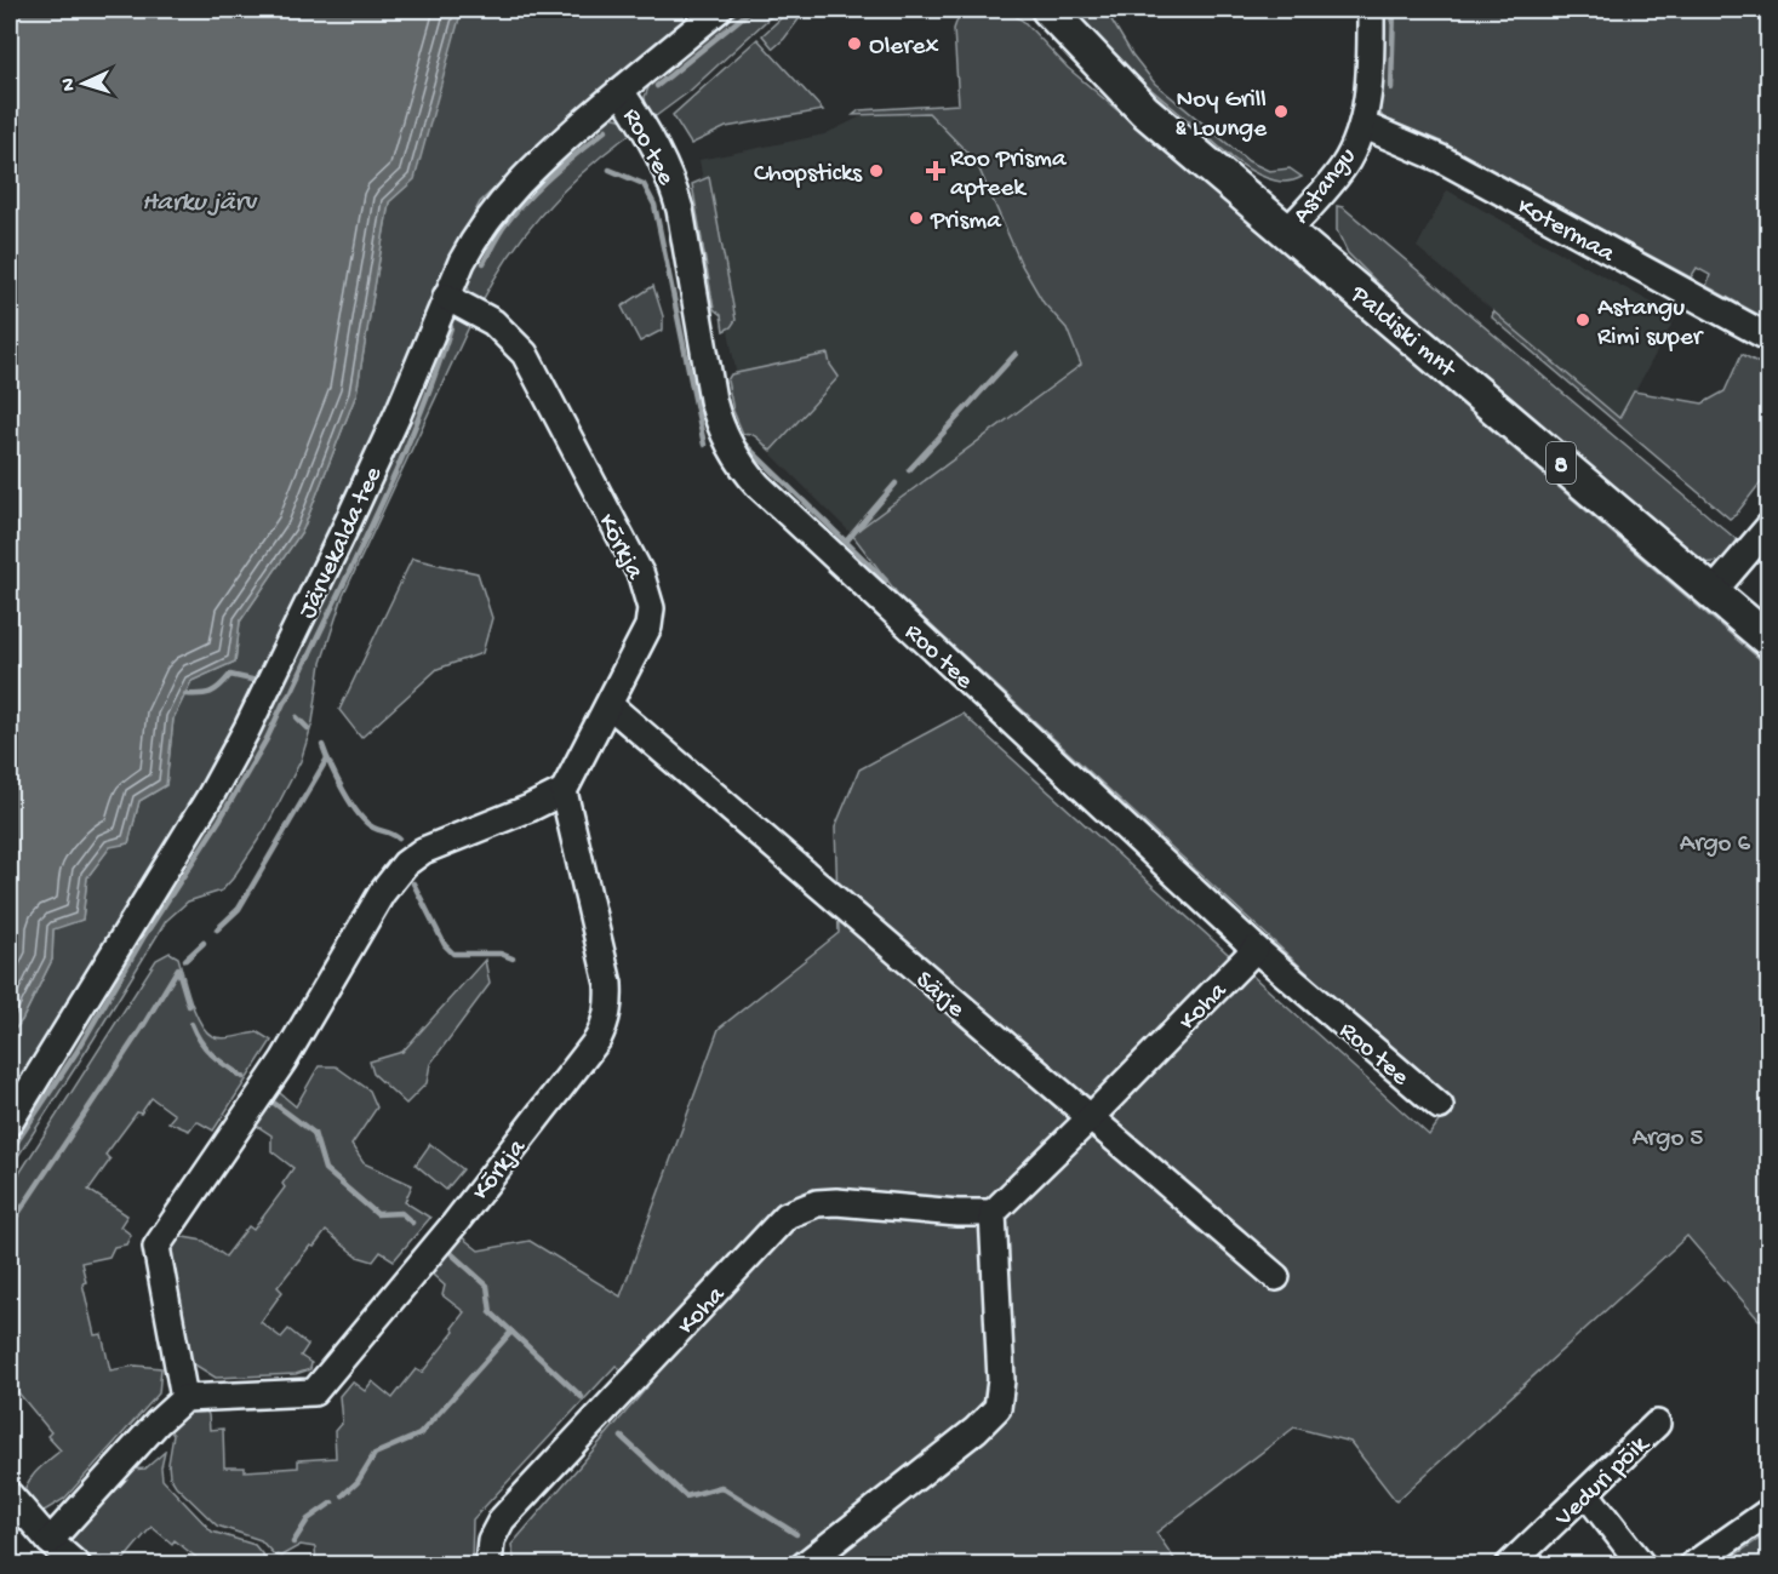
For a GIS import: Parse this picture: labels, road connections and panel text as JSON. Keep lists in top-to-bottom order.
{
  "streets": {
    "main road": ["Paldiski mnt", "8"],
    "street": [
      "Roo tee",
      "Astangu",
      "Kotermaa",
      "Järvekalda tee",
      "Kõrkja",
      "Särje",
      "Koha",
      "Veduri põik"
    ]
  },
  "crossings": [
    ["Roo tee", "Järvekalda tee"],
    ["Roo tee", "Koha"],
    ["Astangu", "Kotermaa"],
    ["Astangu", "Paldiski mnt"],
    ["Järvekalda tee", "Kõrkja"],
    ["Kõrkja", "Särje"],
    ["Särje", "Koha"]
  ],
  "water": ["Harku järv"],
  "parks": ["Argo 6", "Argo 5"],
  "places": {
    "other": [
      "Olerex",
      "Noy Grill & Lounge",
      "Chopsticks",
      "Prisma",
      "Astangu Rimi super"
    ],
    "health": ["Roo Prisma apteek"]
  },
  "north": "left"
}
